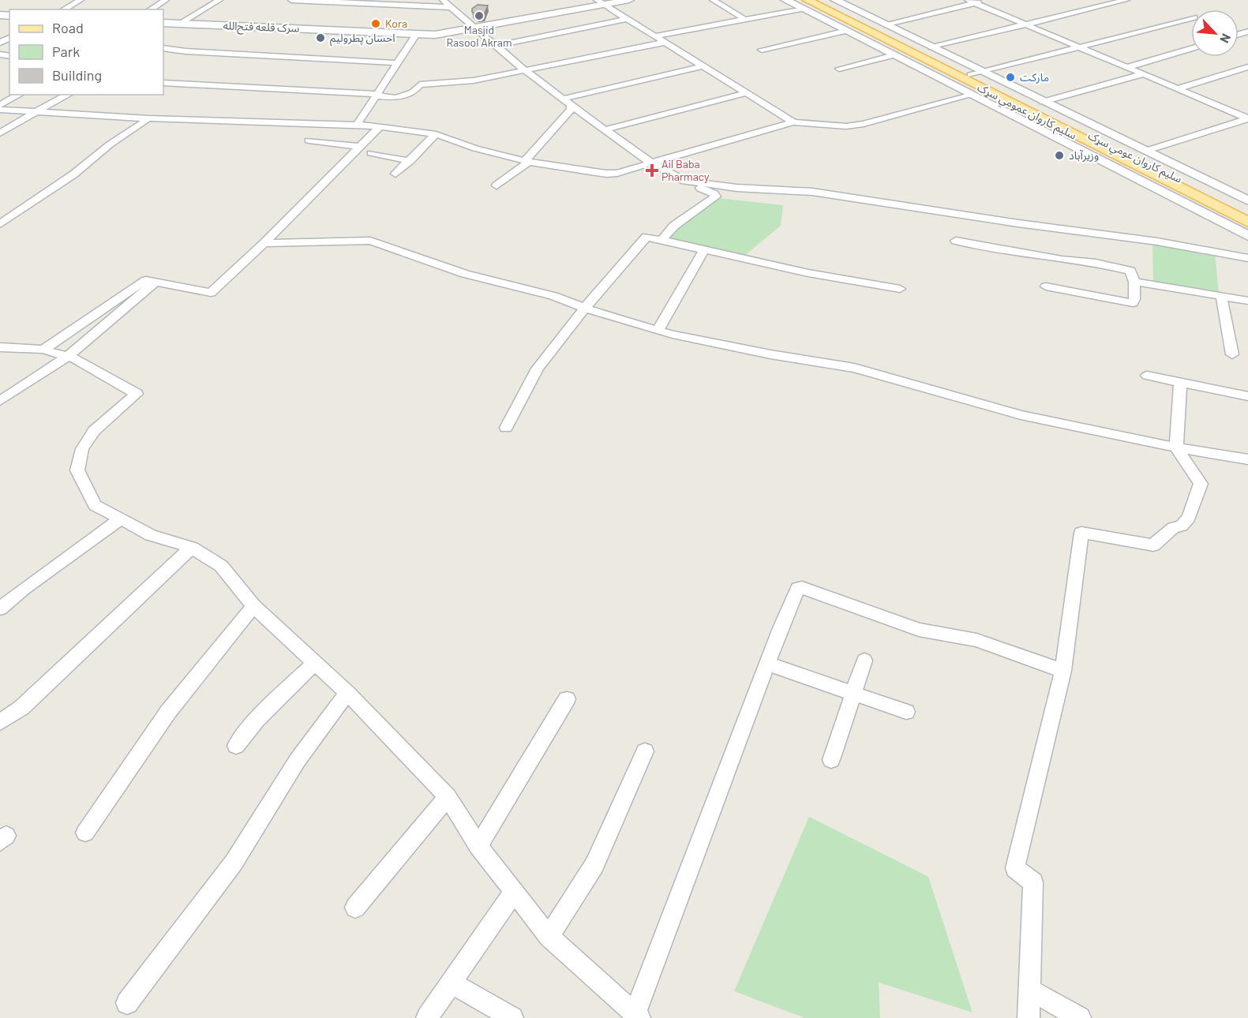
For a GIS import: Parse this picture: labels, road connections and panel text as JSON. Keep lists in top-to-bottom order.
{
  "streets": {
    "main road": ["سلیم کاروان عمومي سړک", "سلیم کاروان عومي سړک"],
    "street": ["سرک قلعه فتح‌الله"]
  },
  "crossings": [
    ["سلیم کاروان عمومي سړک", "سلیم کاروان عومي سړک"]
  ],
  "places": {
    "other": [
      "Masjid Rasool Akram",
      "Kora",
      "احسان پطرولیم",
      "مارکت",
      "وزیرآباد"
    ],
    "health": ["Ail Baba Pharmacy"]
  },
  "legend": ["Road", "Park", "Building"],
  "north": "bottom right"
}
